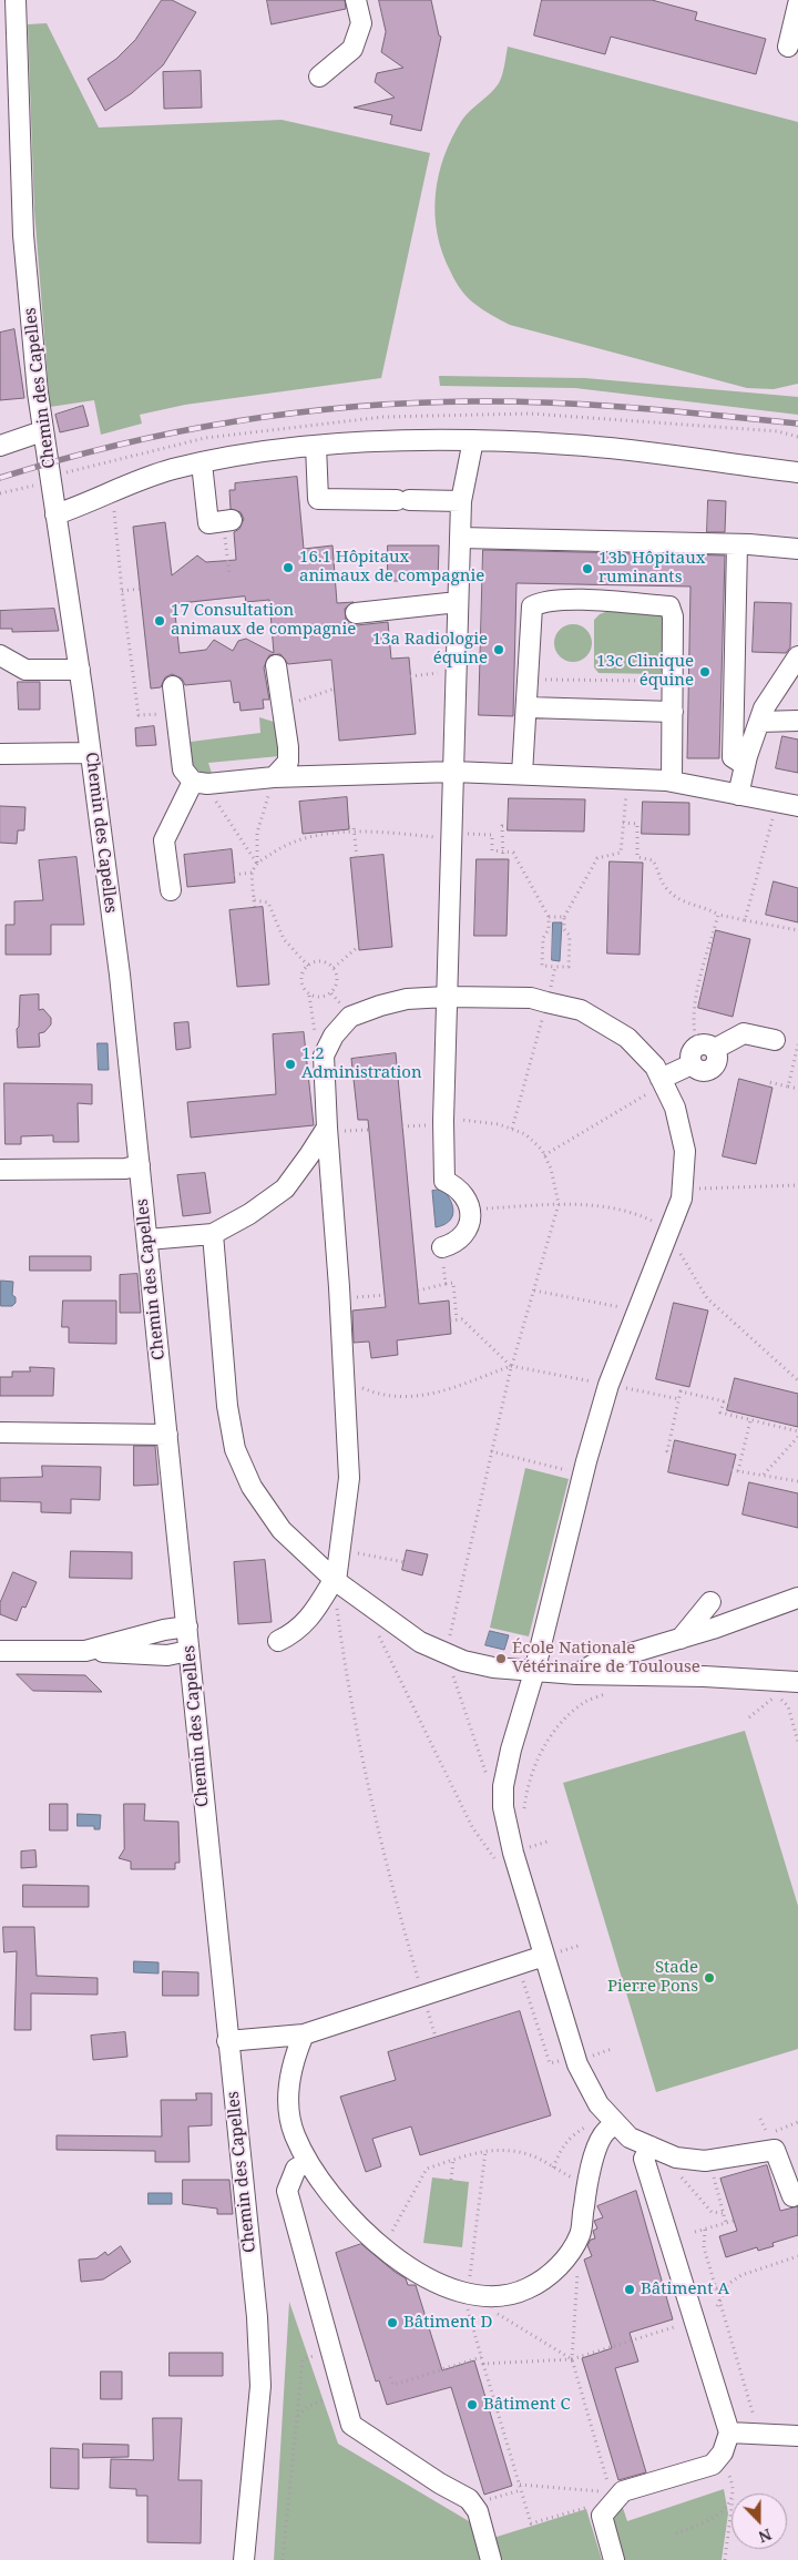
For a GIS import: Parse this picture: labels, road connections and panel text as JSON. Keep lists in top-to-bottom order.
{
  "streets": {
    "street": ["Chemin des Capelles"]
  },
  "places": [
    "16.1 Hôpitaux animaux de compagnie",
    "13b Hôpitaux ruminants",
    "17 Consultation animaux de compagnie",
    "13a Radiologie équine",
    "13c Clinique équine",
    "1.2 Administration",
    "École Nationale Vétérinaire de Toulouse",
    "Stade Pierre Pons",
    "Bâtiment A",
    "Bâtiment D",
    "Bâtiment C"
  ],
  "north": "bottom"
}
